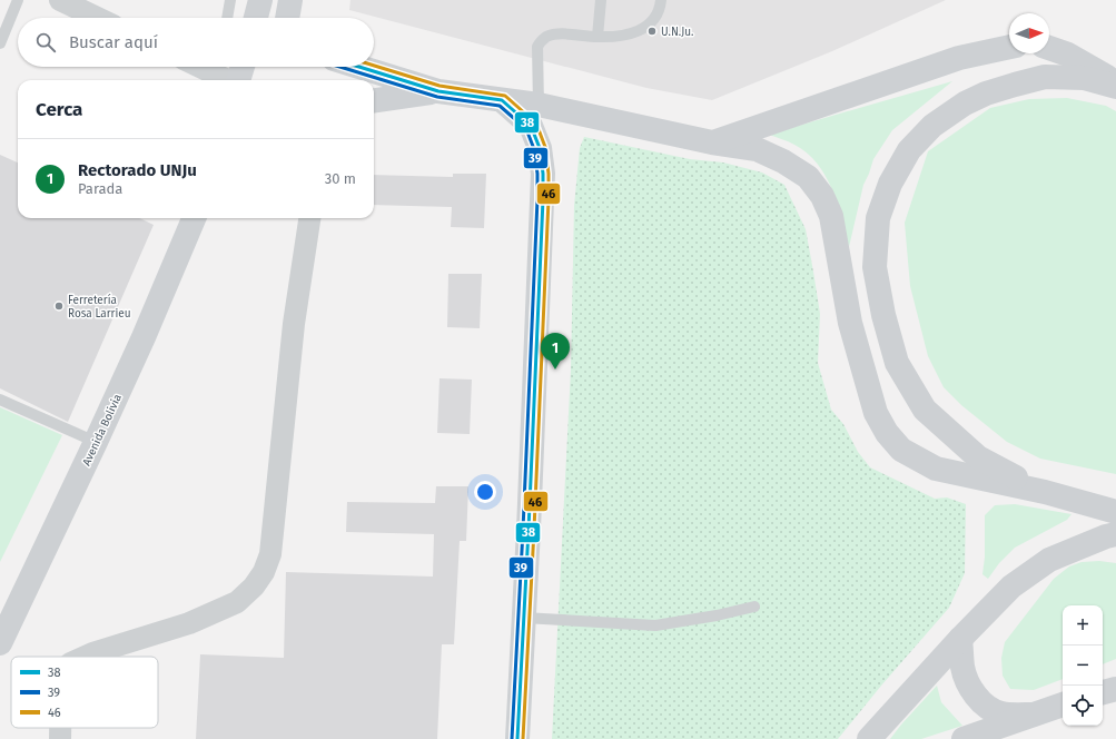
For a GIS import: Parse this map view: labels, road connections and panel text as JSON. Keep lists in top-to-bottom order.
{
  "streets": {
    "main road": ["Avenida Bolivia"]
  },
  "places": ["U.N.Ju.", "Ferretería Rosa Larrieu"],
  "lines": ["transit line 46", "transit line 38", "transit line 39"],
  "legend": ["38", "39", "46"],
  "north": "right",
  "page": {
    "search": "Buscar aquí",
    "heading": "Cerca",
    "list": [
      {
        "mark": "1",
        "name": "Rectorado UNJu",
        "note": "Parada",
        "value": "30 m"
      }
    ],
    "pins": "1",
    "map_buttons": ["+", "−"]
  }
}
